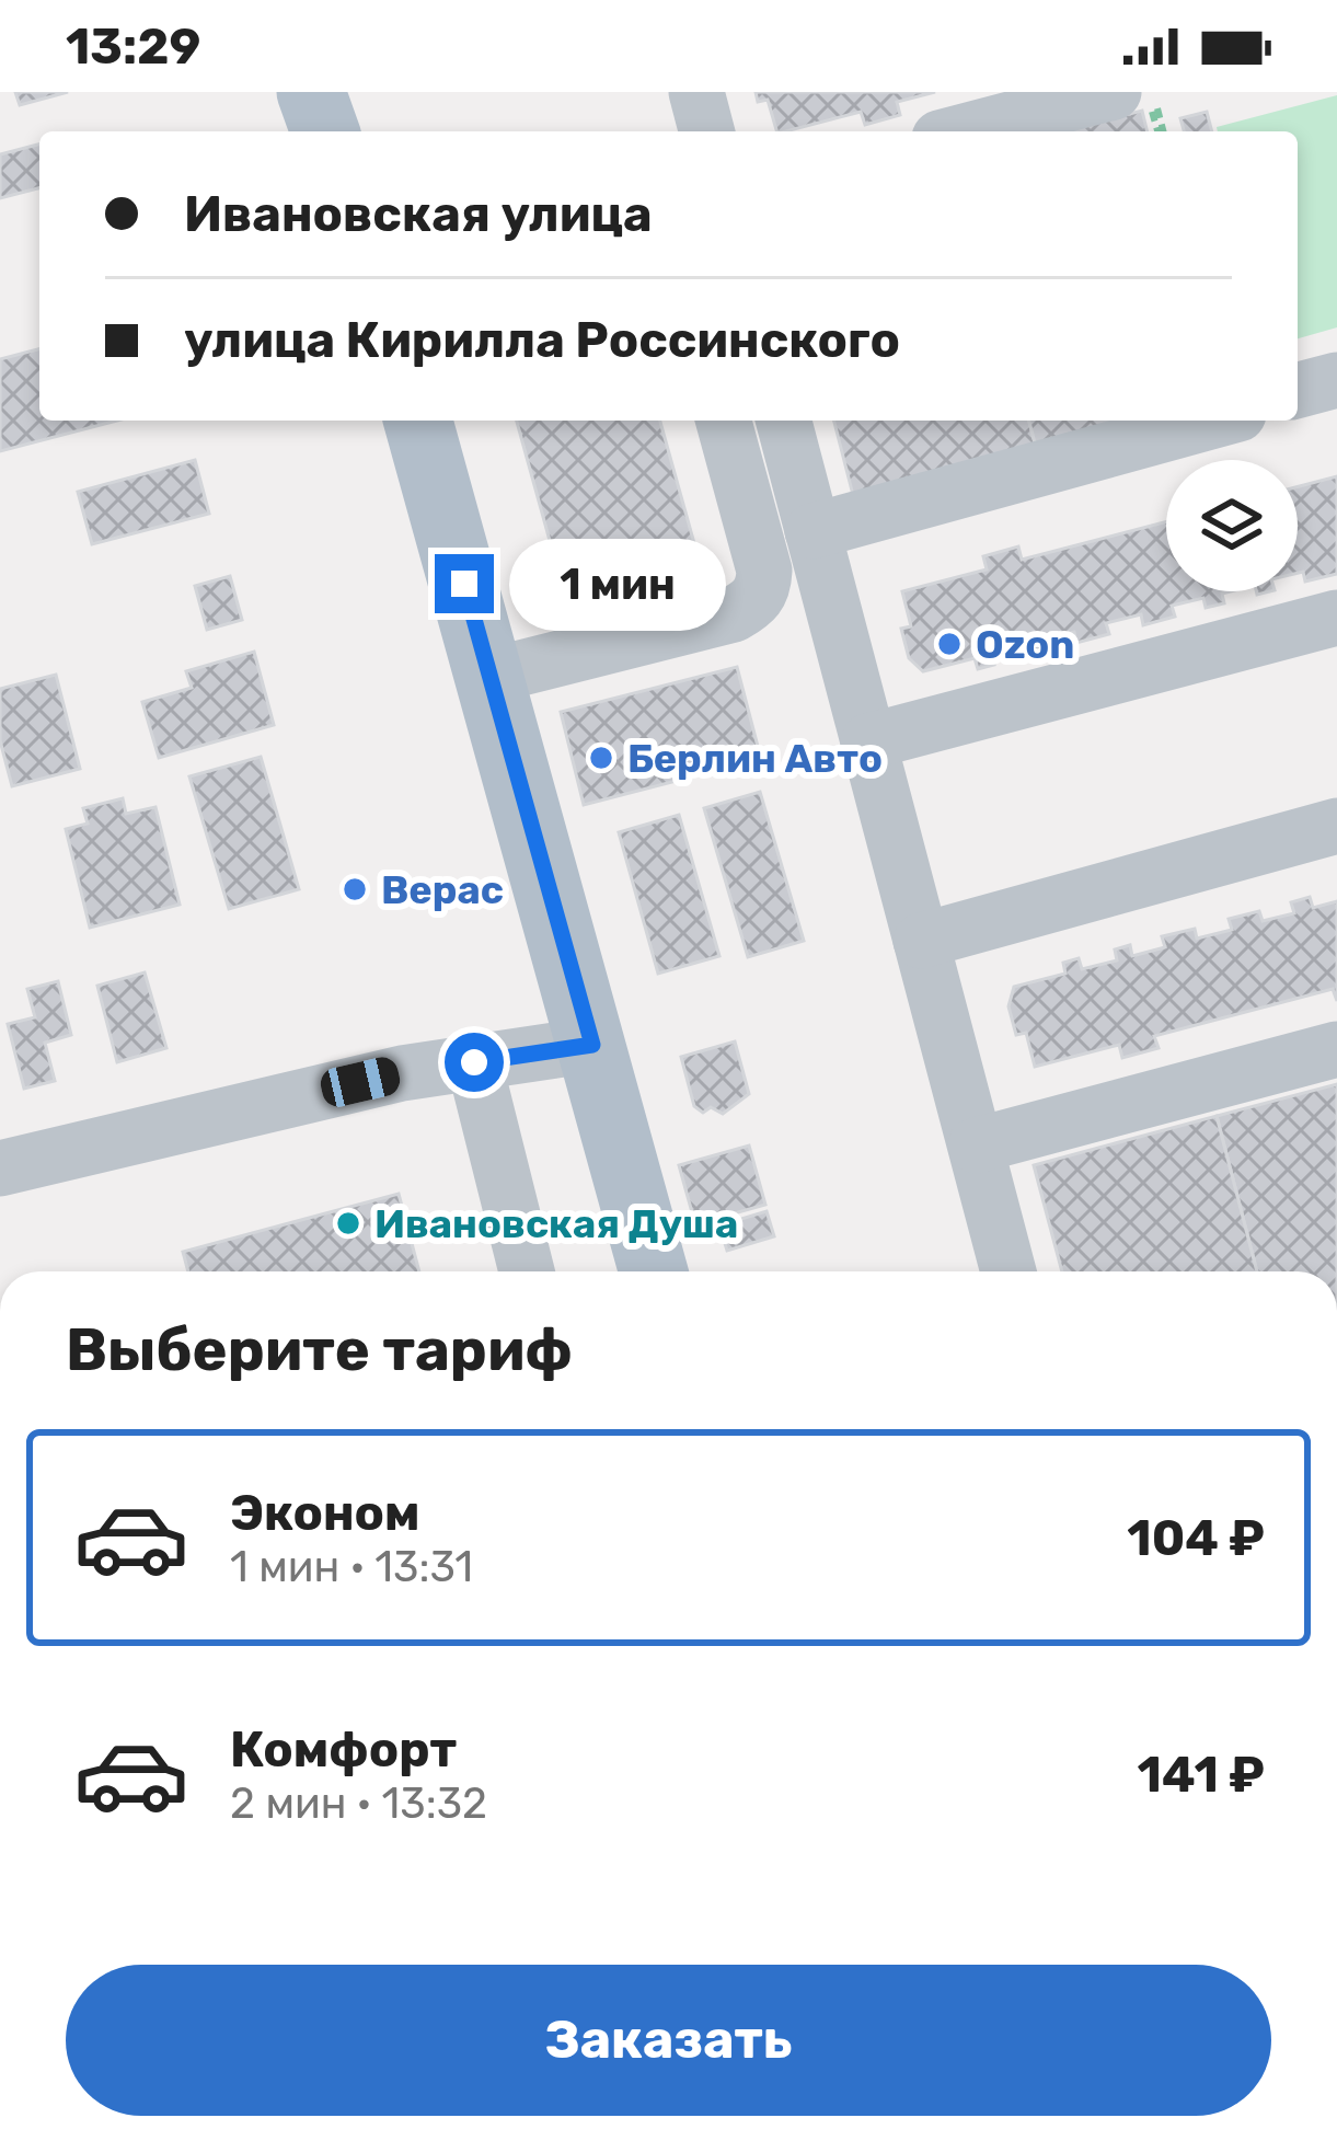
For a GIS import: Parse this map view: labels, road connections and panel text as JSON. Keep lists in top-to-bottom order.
{
  "places": [
    "Ozon",
    "Берлин Авто",
    "Верас",
    "Ивановская Душа"
  ],
  "page": {
    "status": "13:29",
    "banner": ["Ивановская улица", "улица Кирилла Россинского"],
    "bubble": "1 мин",
    "heading": "Выберите тариф",
    "list": [
      {
        "name": "Эконом",
        "note": "1 мин · 13:31",
        "value": "104 ₽"
      },
      {
        "name": "Комфорт",
        "note": "2 мин · 13:32",
        "value": "141 ₽"
      }
    ],
    "buttons": "Заказать"
  }
}
